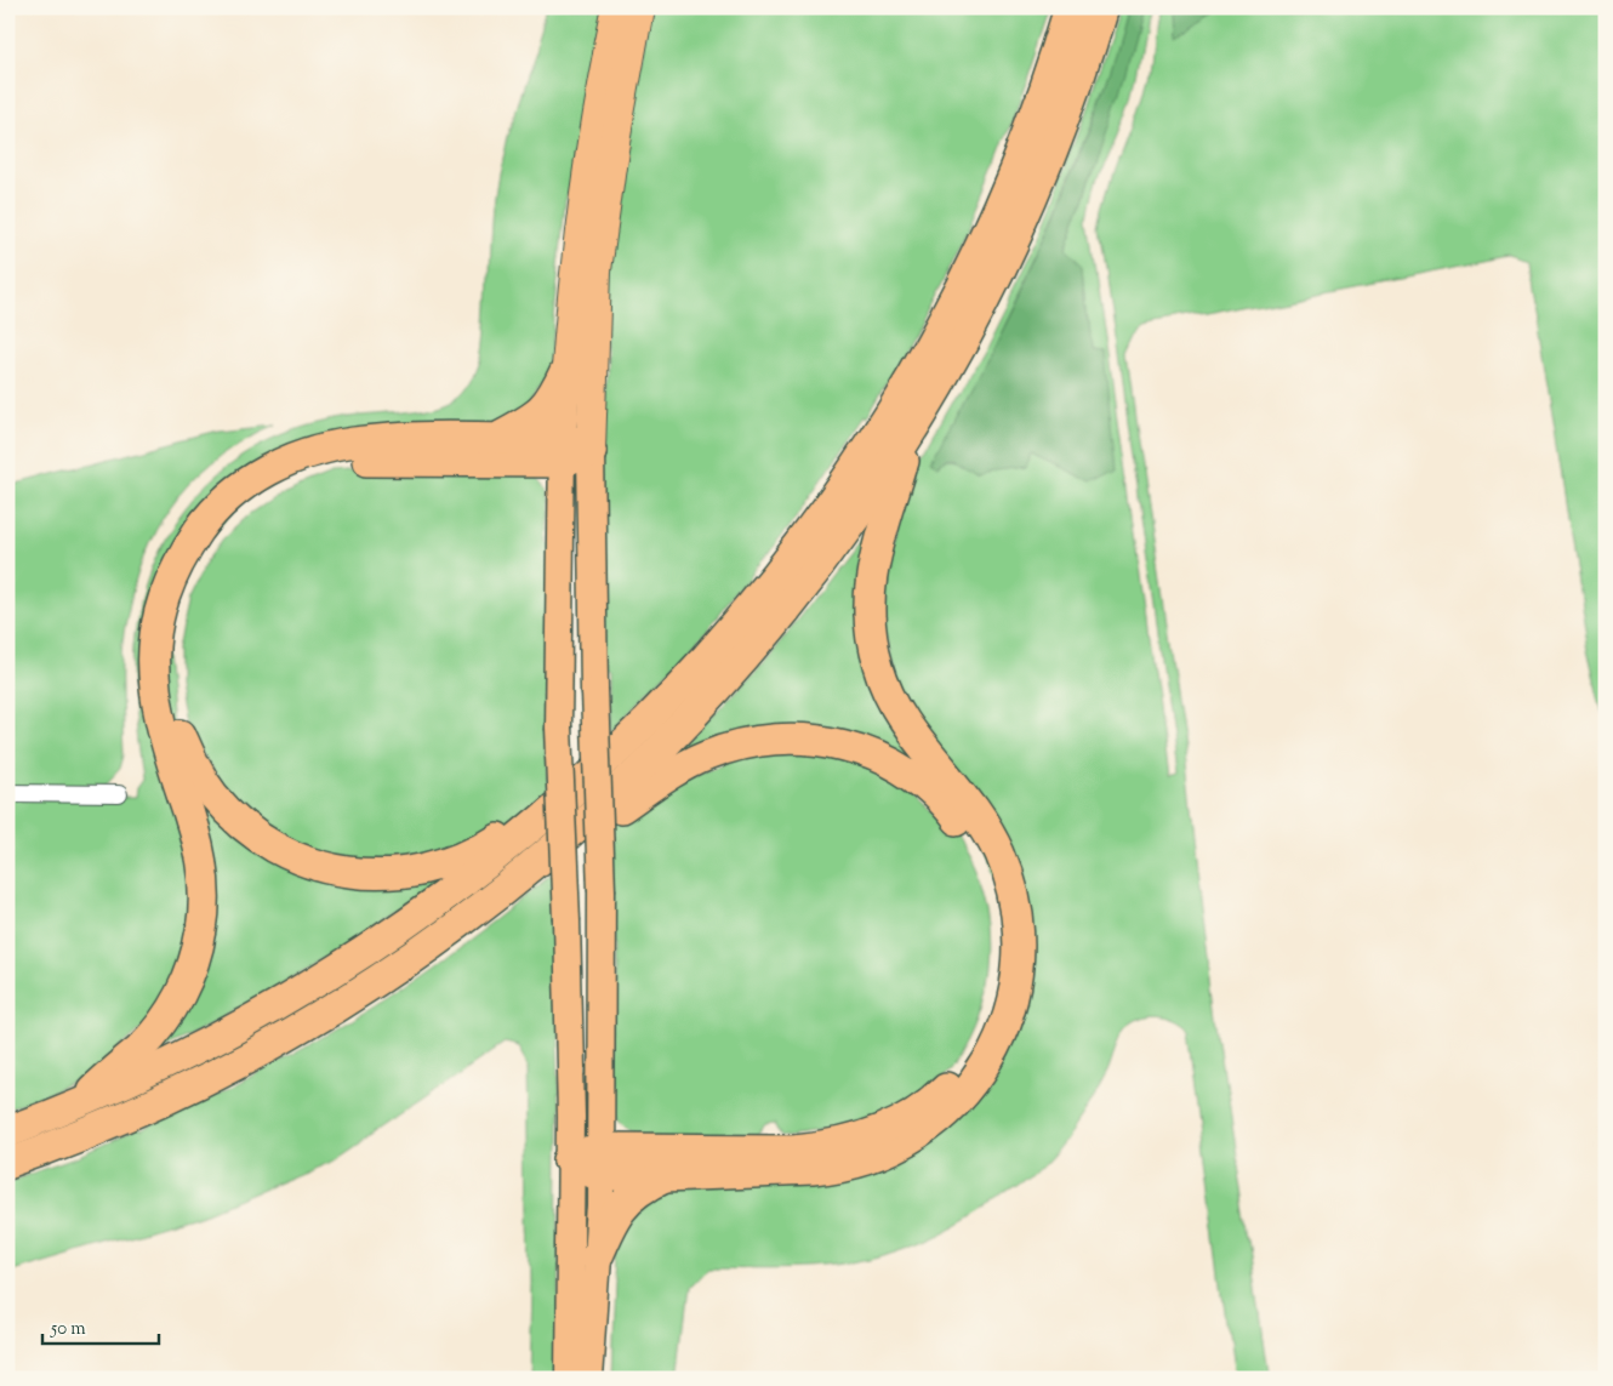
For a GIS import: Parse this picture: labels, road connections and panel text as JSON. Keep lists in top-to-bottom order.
{
  "scale_bar": "50 m"
}
